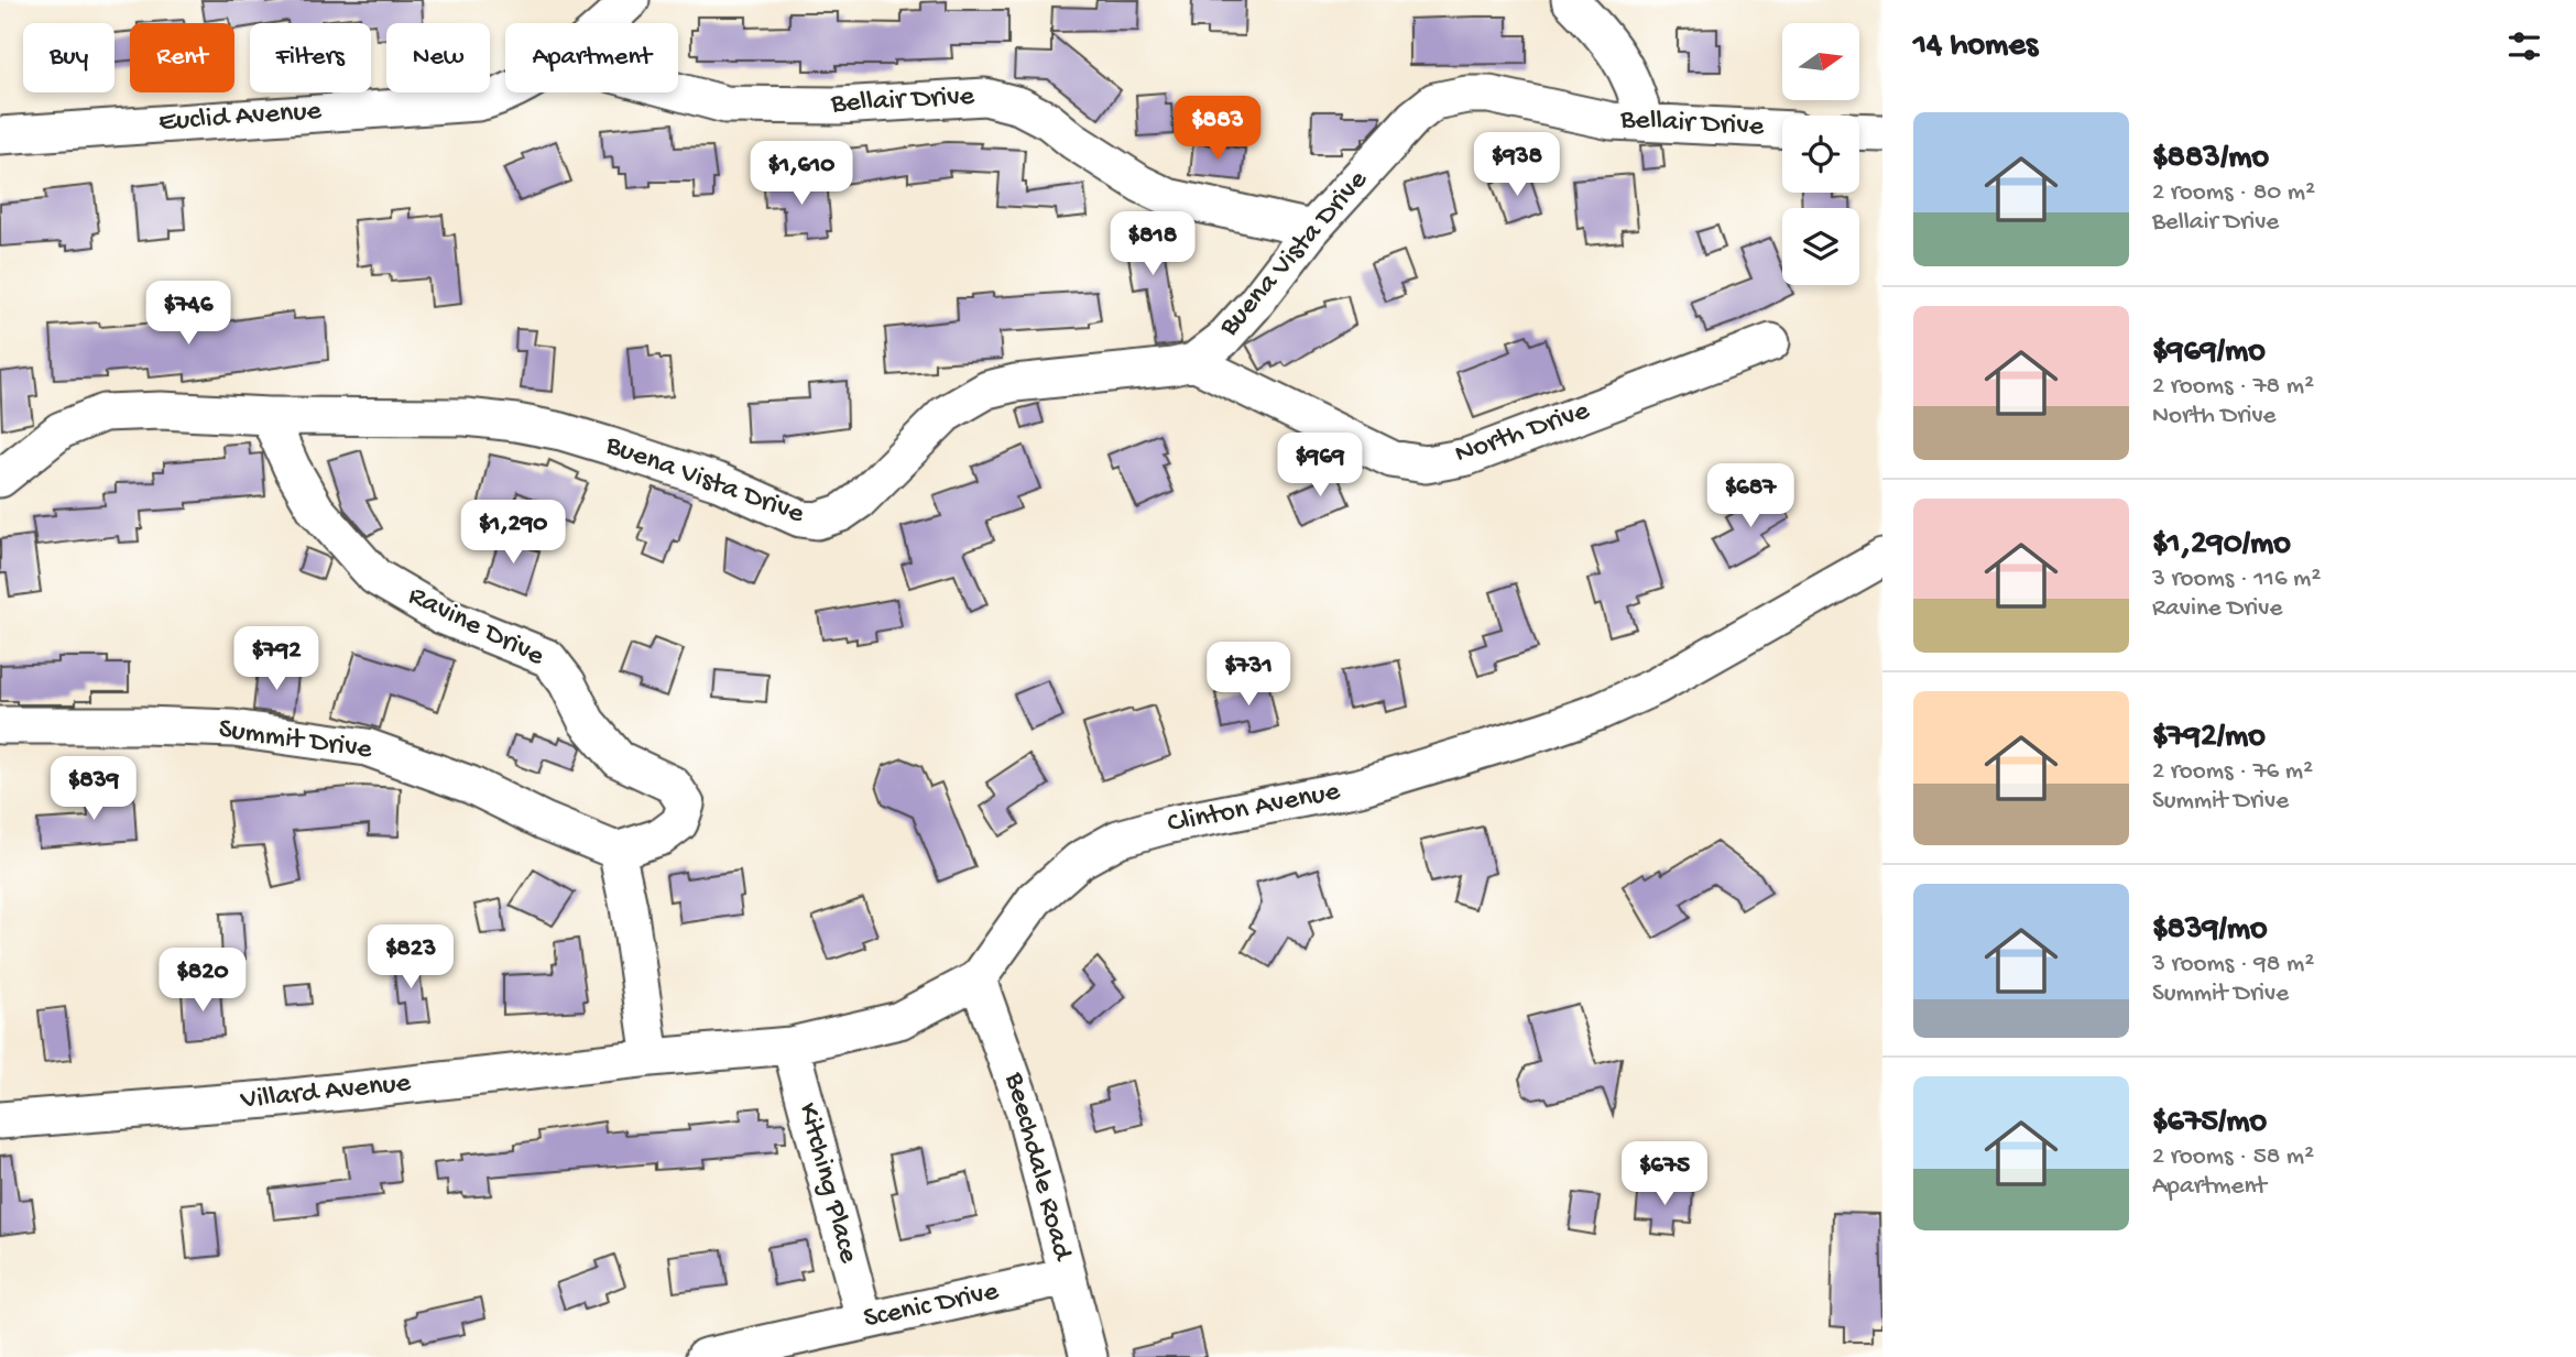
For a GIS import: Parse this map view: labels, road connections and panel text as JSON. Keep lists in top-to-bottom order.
{
  "streets": {
    "street": [
      "Bellair Drive",
      "Euclid Avenue",
      "Buena Vista Drive",
      "North Drive",
      "Ravine Drive",
      "Summit Drive",
      "Clinton Avenue",
      "Villard Avenue",
      "Beechdale Road",
      "Kitching Place",
      "Scenic Drive"
    ]
  },
  "crossings": [
    ["Bellair Drive", "Buena Vista Drive"],
    ["Buena Vista Drive", "North Drive"],
    ["Buena Vista Drive", "Ravine Drive"],
    ["Ravine Drive", "Summit Drive"],
    ["Clinton Avenue", "Villard Avenue"],
    ["Clinton Avenue", "Beechdale Road"],
    ["Clinton Avenue", "Kitching Place"],
    ["Beechdale Road", "Scenic Drive"],
    ["Kitching Place", "Scenic Drive"]
  ],
  "north": "right",
  "page": {
    "heading": "14 homes",
    "chip": [
      "Buy",
      "Rent",
      "Filters",
      "New",
      "Apartment"
    ],
    "list": [
      {
        "name": "$883/mo",
        "note": "2 rooms · 80 m² · Bellair Drive"
      },
      {
        "name": "$969/mo",
        "note": "2 rooms · 78 m² · North Drive"
      },
      {
        "name": "$1,290/mo",
        "note": "3 rooms · 116 m² · Ravine Drive"
      },
      {
        "name": "$792/mo",
        "note": "2 rooms · 76 m² · Summit Drive"
      },
      {
        "name": "$839/mo",
        "note": "3 rooms · 98 m² · Summit Drive"
      },
      {
        "name": "$675/mo",
        "note": "2 rooms · 58 m² · Apartment"
      }
    ],
    "price": [
      "$883",
      "$938",
      "$1,610",
      "$818",
      "$746",
      "$969",
      "$687",
      "$1,290",
      "$792",
      "$731",
      "$839",
      "$823",
      "$820",
      "$675"
    ]
  }
}
